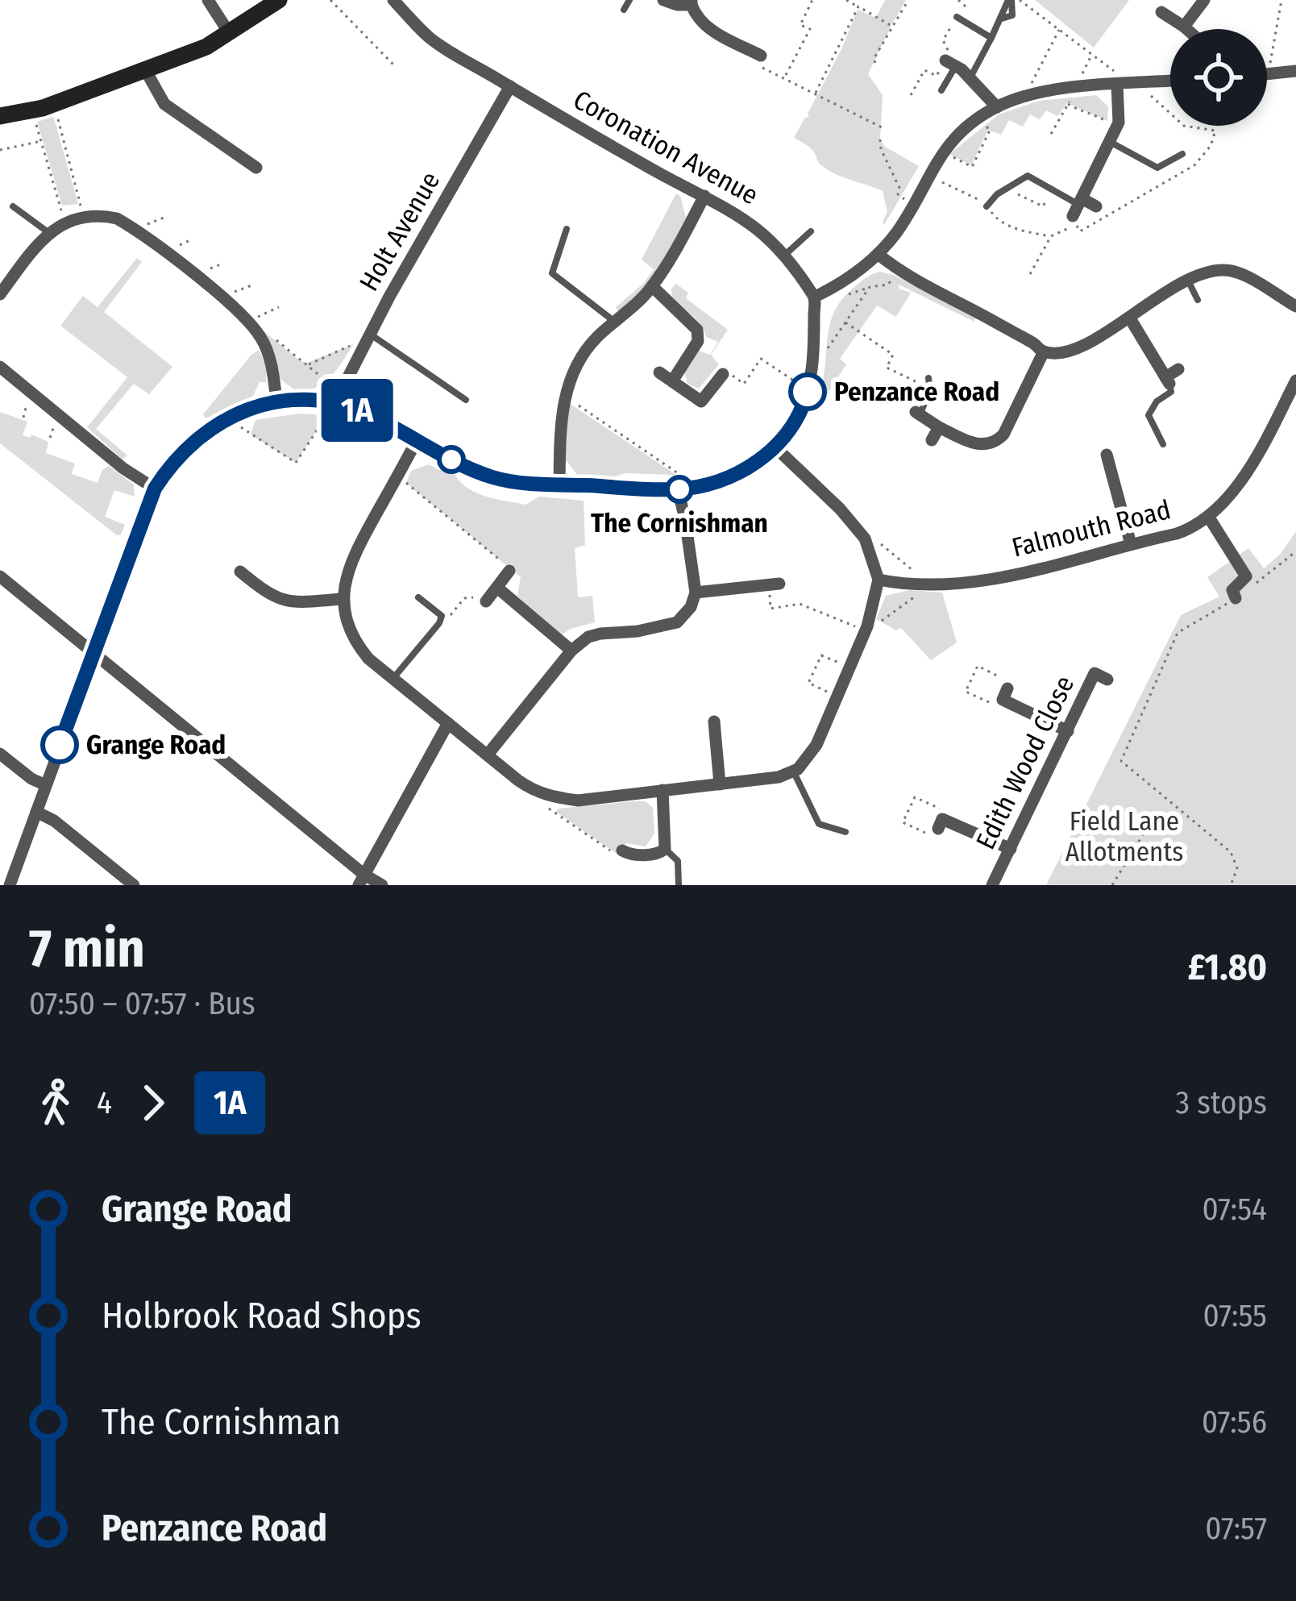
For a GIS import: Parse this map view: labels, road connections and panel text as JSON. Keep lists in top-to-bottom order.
{
  "streets": {
    "street": [
      "Coronation Avenue",
      "Holt Avenue",
      "Falmouth Road",
      "Edith Wood Close"
    ]
  },
  "crossings": [
    ["Coronation Avenue", "Holt Avenue"]
  ],
  "parks": ["Field Lane Allotments"],
  "places": ["Penzance Road", "The Cornishman", "Grange Road"],
  "lines": ["bus line 1A"],
  "page": {
    "on_map": "1A",
    "heading": ["7 min", "07:50 – 07:57 · Bus", "£1.80"],
    "legs": ["4", "1A", "3 stops"],
    "list": [
      {
        "name": "Grange Road",
        "value": "07:54"
      },
      {
        "name": "Holbrook Road Shops",
        "value": "07:55"
      },
      {
        "name": "The Cornishman",
        "value": "07:56"
      },
      {
        "name": "Penzance Road",
        "value": "07:57"
      }
    ]
  }
}
